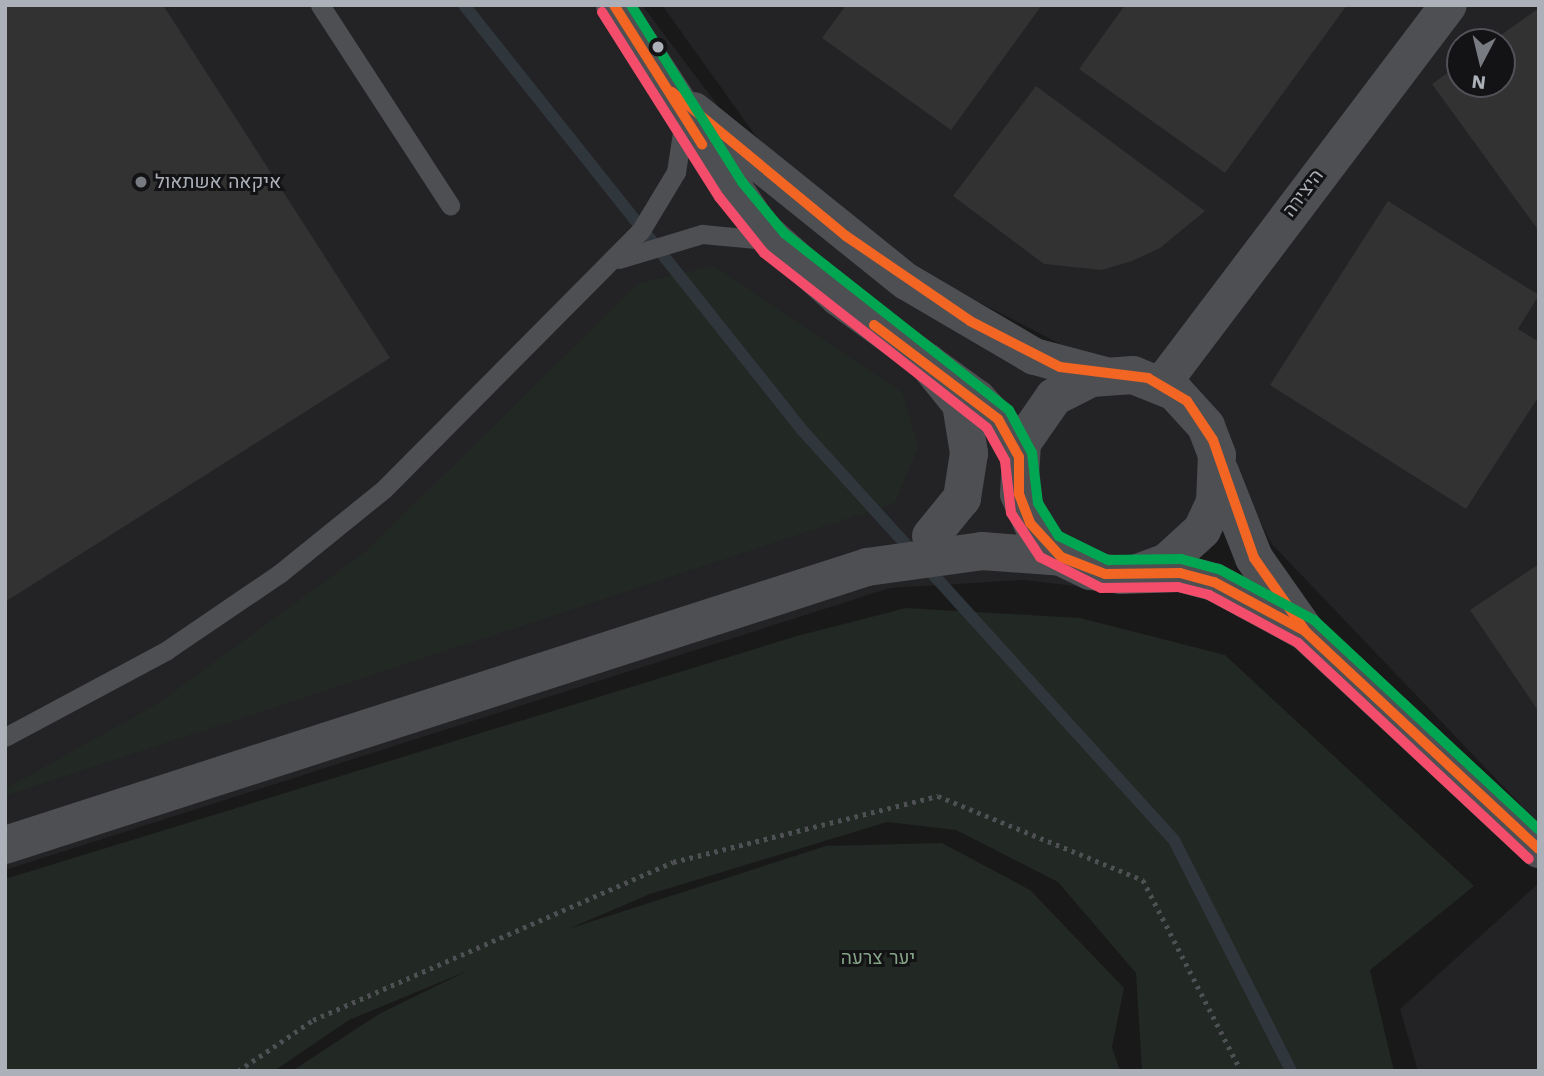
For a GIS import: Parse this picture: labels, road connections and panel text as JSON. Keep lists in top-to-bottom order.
{
  "streets": {
    "street": ["היצירה"]
  },
  "parks": ["יער צרעה"],
  "places": ["איקאה אשתאול"],
  "north": "bottom"
}
